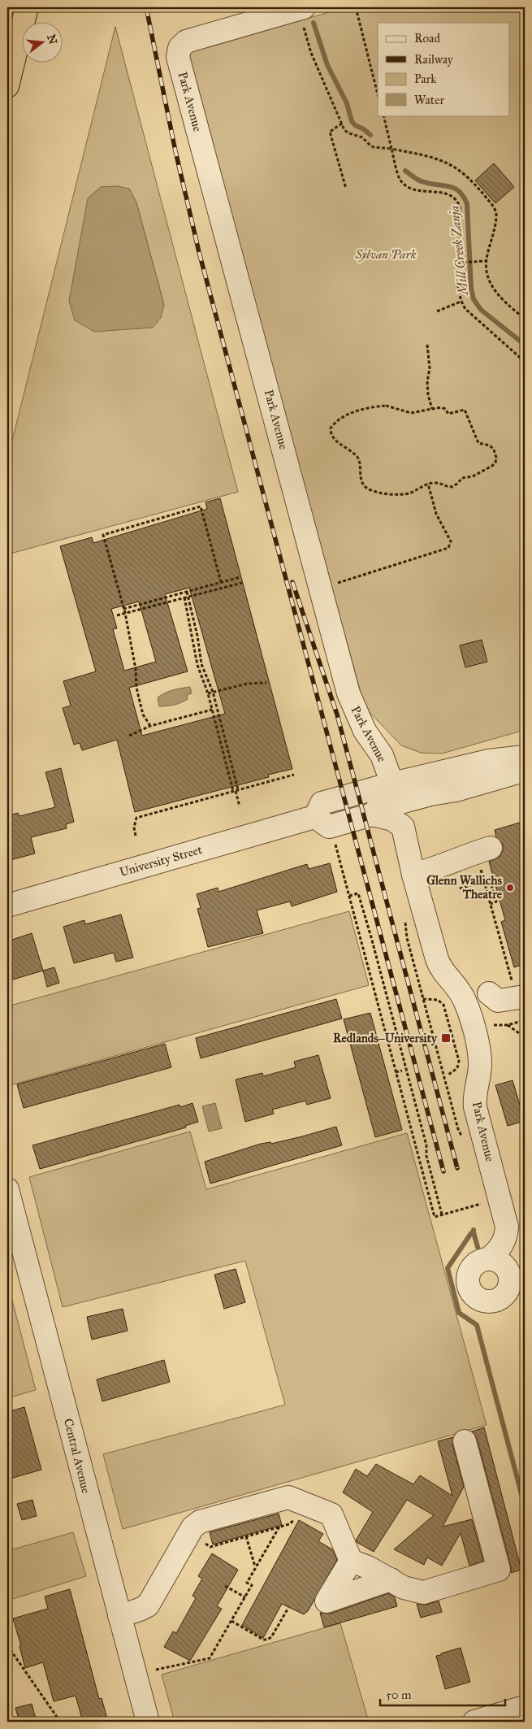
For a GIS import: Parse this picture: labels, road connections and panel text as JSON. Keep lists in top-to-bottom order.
{
  "streets": {
    "street": ["Park Avenue", "University Street", "Central Avenue"]
  },
  "water": ["Mill Creek Zanja"],
  "parks": ["Sylvan Park"],
  "places": {
    "other": ["Glenn Wallichs Theatre"],
    "transit": ["Redlands–University"]
  },
  "legend": [
    "Road",
    "Railway",
    "Park",
    "Water"
  ],
  "scale_bar": "50 m",
  "north": "right"
}
